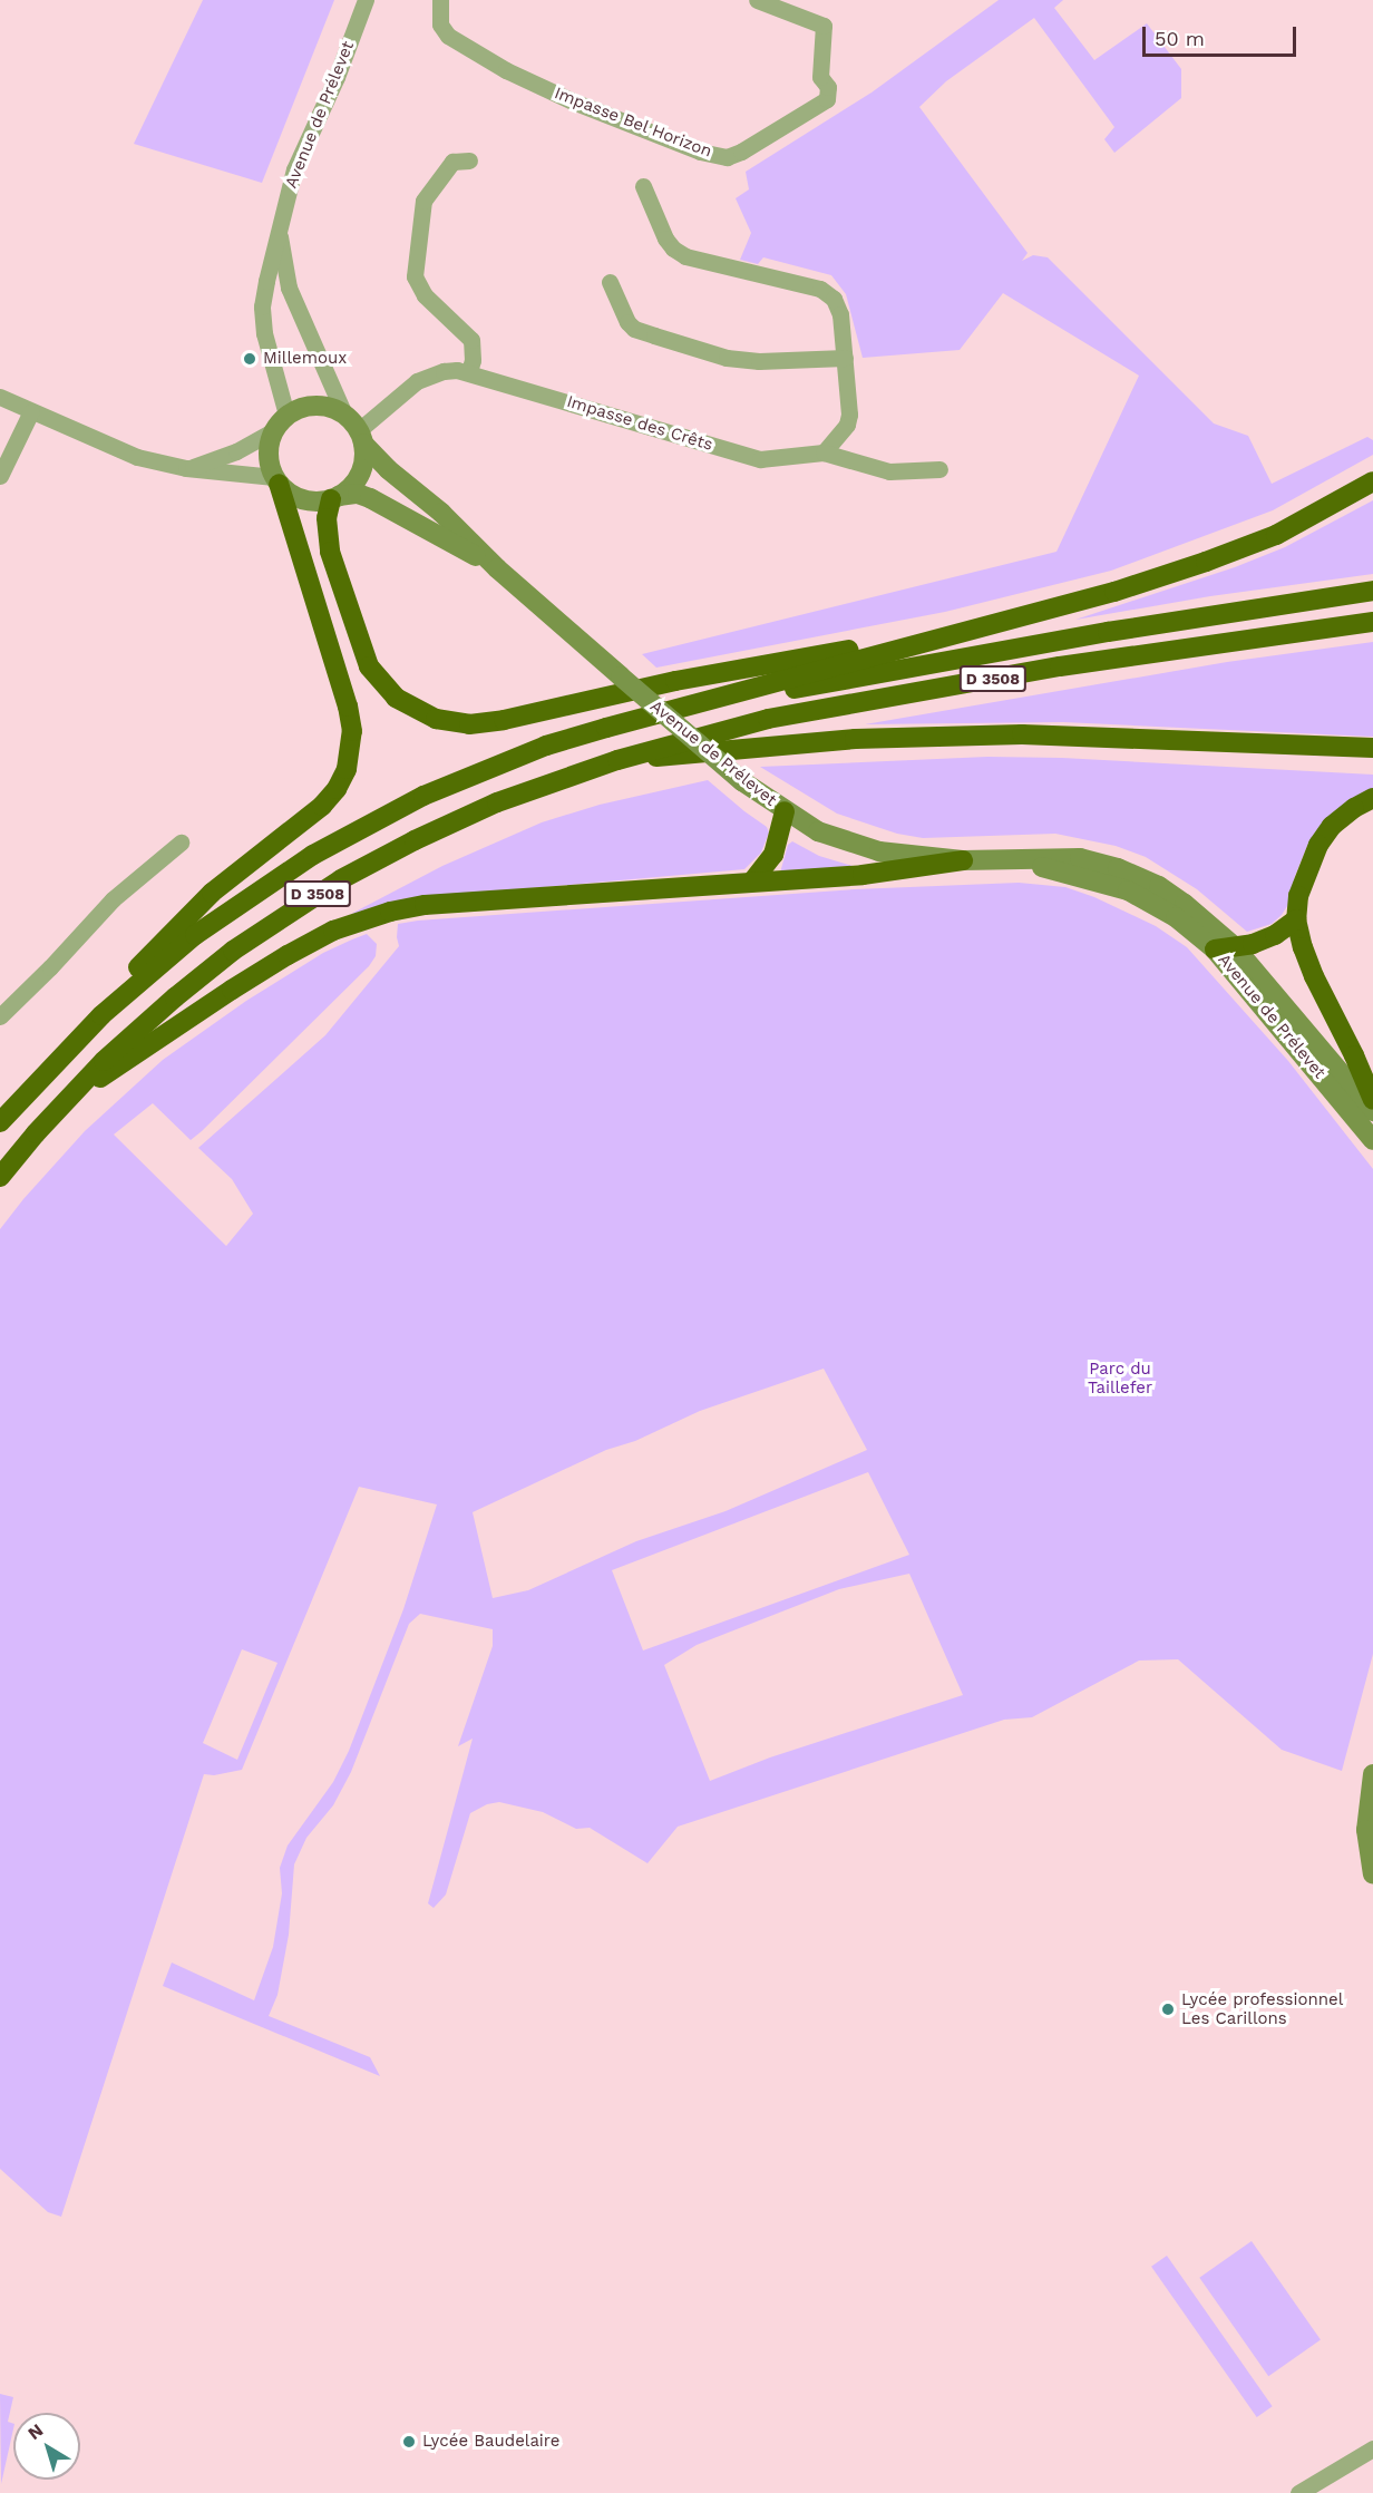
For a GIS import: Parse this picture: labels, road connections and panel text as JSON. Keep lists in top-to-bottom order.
{
  "streets": {
    "highway": ["D 3508"],
    "street": ["Avenue de Prélevet", "Impasse Bel Horizon", "Impasse des Crêts"]
  },
  "crossings": [
    ["Avenue de Prélevet", "Impasse des Crêts"]
  ],
  "parks": ["Parc du Taillefer"],
  "places": ["Millemoux", "Lycée professionnel Les Carillons", "Lycée Baudelaire"],
  "scale_bar": "50 m",
  "north": "top left"
}
